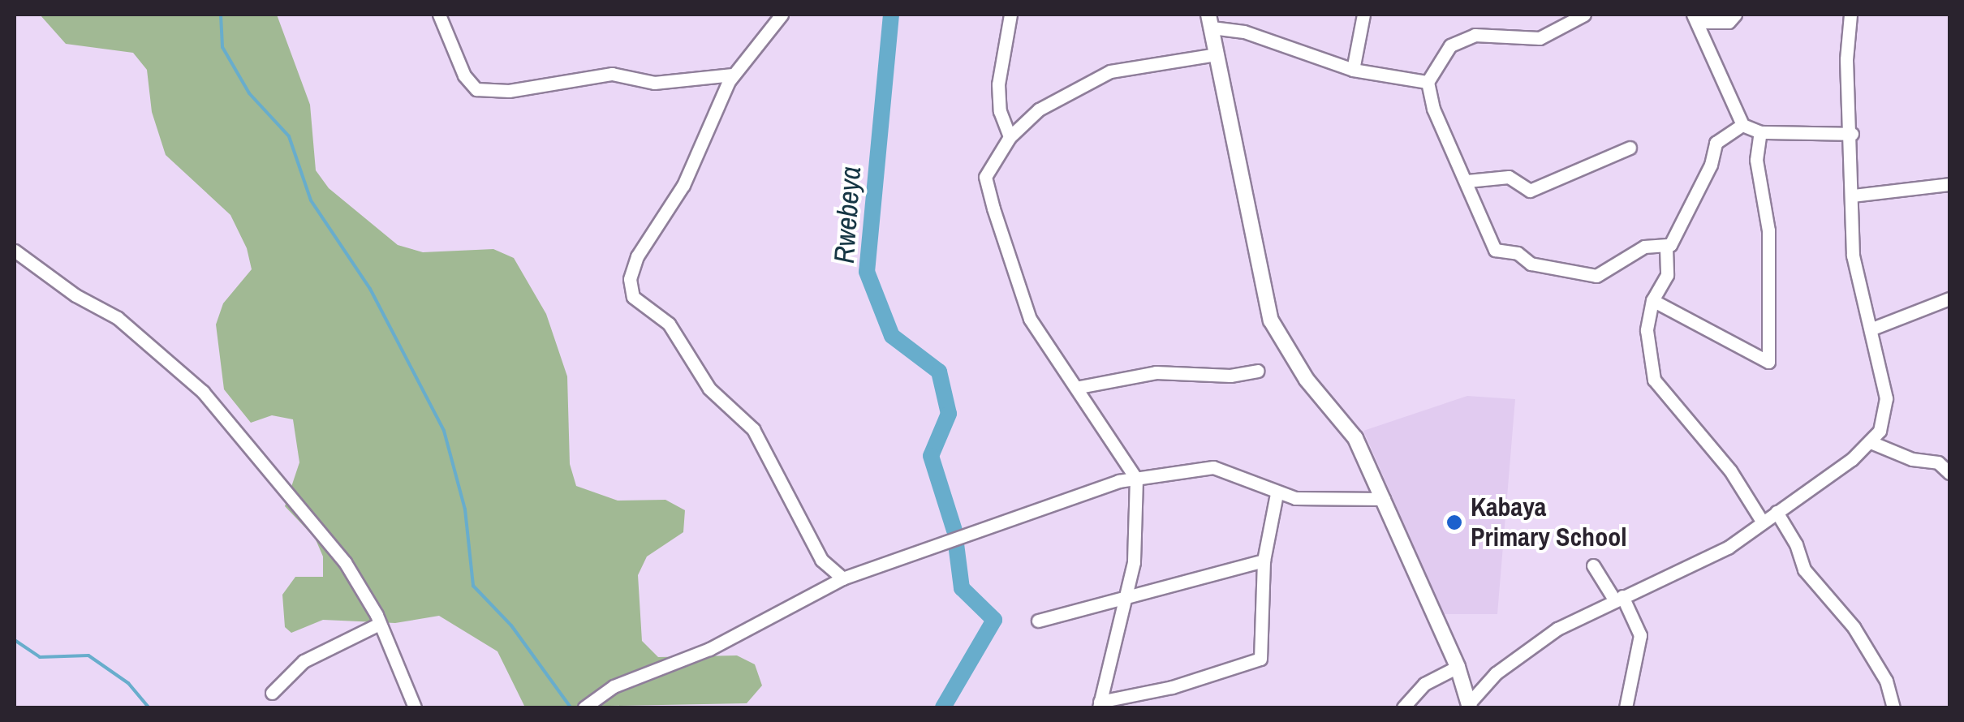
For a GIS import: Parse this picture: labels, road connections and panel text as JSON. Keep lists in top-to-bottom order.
{
  "water": ["Rwebeya"],
  "places": ["Kabaya Primary School"]
}
